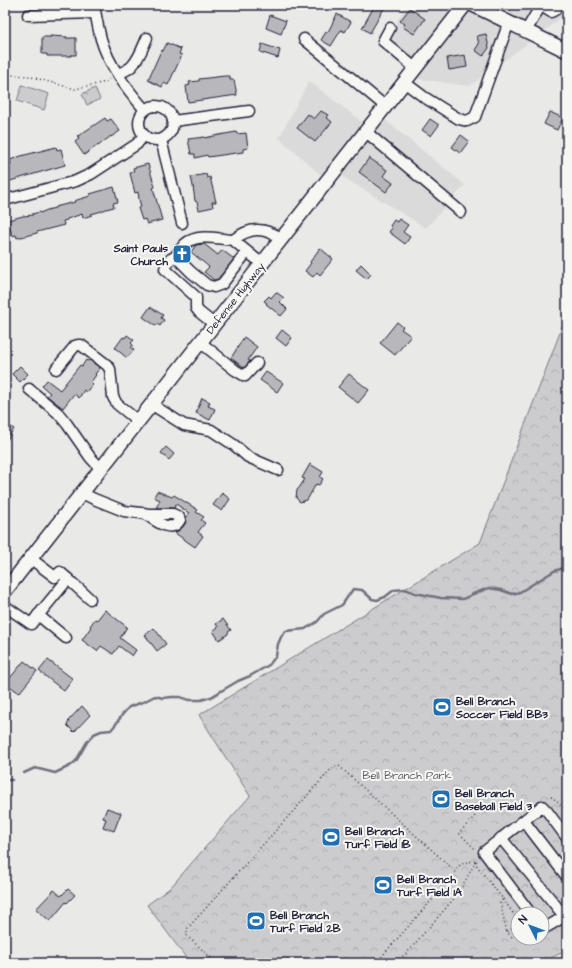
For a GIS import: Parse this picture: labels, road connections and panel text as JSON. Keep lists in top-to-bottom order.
{
  "streets": {
    "main road": ["Defense Highway"]
  },
  "parks": ["Bell Branch Park"],
  "places": {
    "church": ["Saint Pauls Church"],
    "sports": [
      "Bell Branch Soccer Field BB3",
      "Bell Branch Baseball Field 3",
      "Bell Branch Turf Field 1B",
      "Bell Branch Turf Field 1A",
      "Bell Branch Turf Field 2B"
    ]
  },
  "north": "top left"
}
